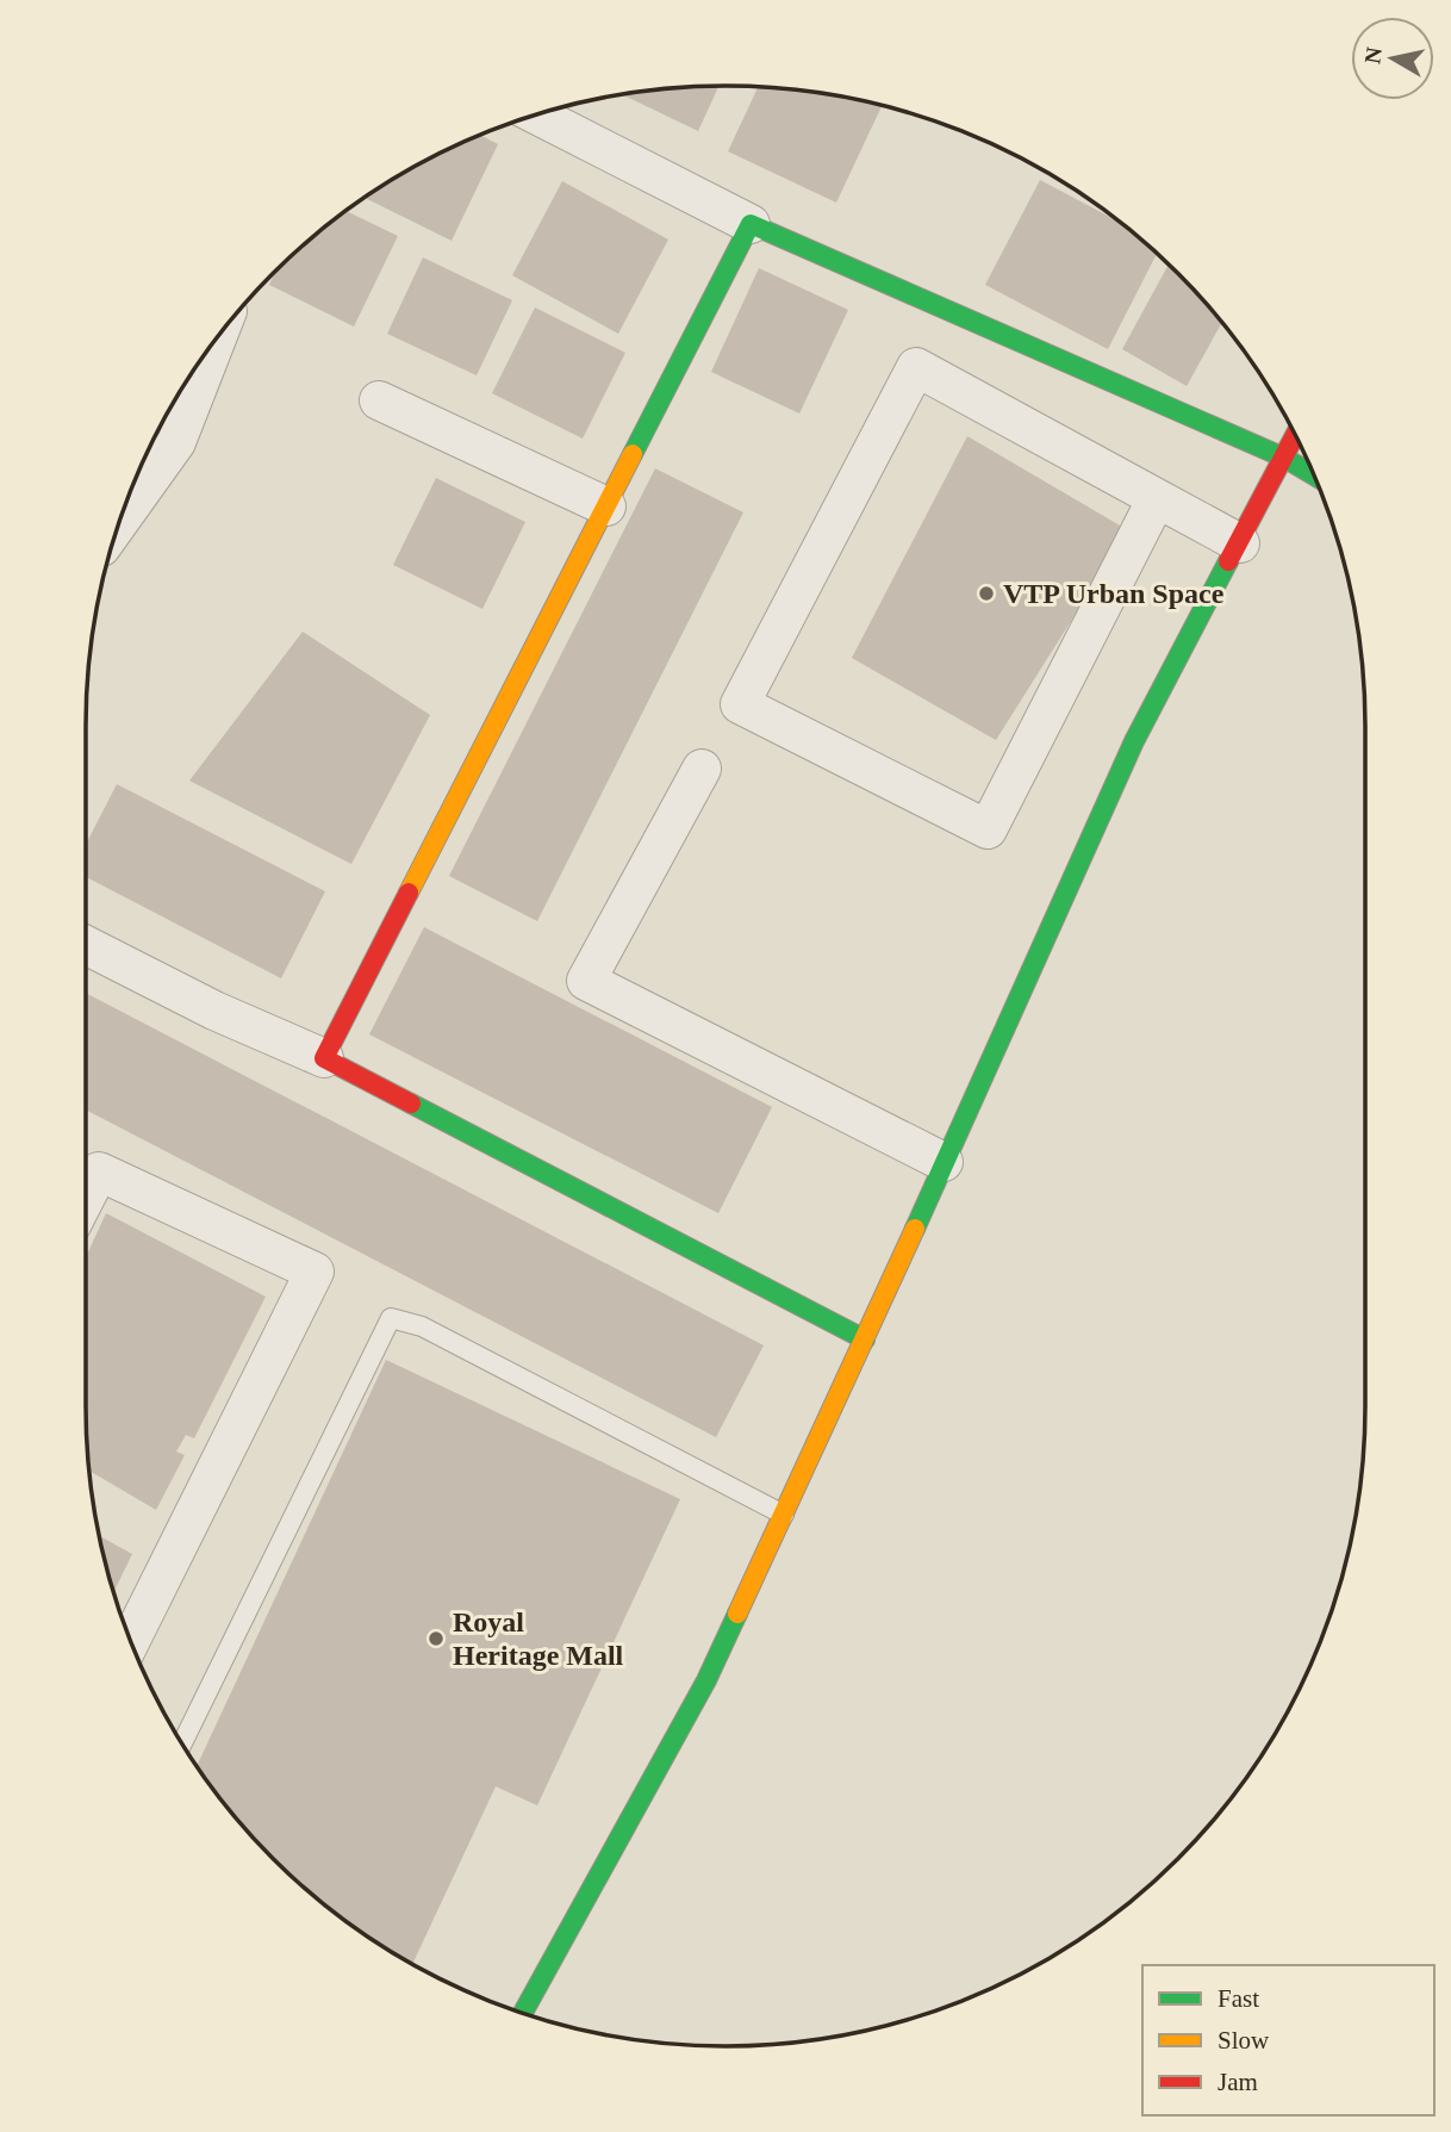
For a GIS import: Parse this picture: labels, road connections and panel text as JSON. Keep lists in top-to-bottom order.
{
  "places": ["VTP Urban Space", "Royal Heritage Mall"],
  "legend": ["Fast", "Slow", "Jam"],
  "north": "left"
}
